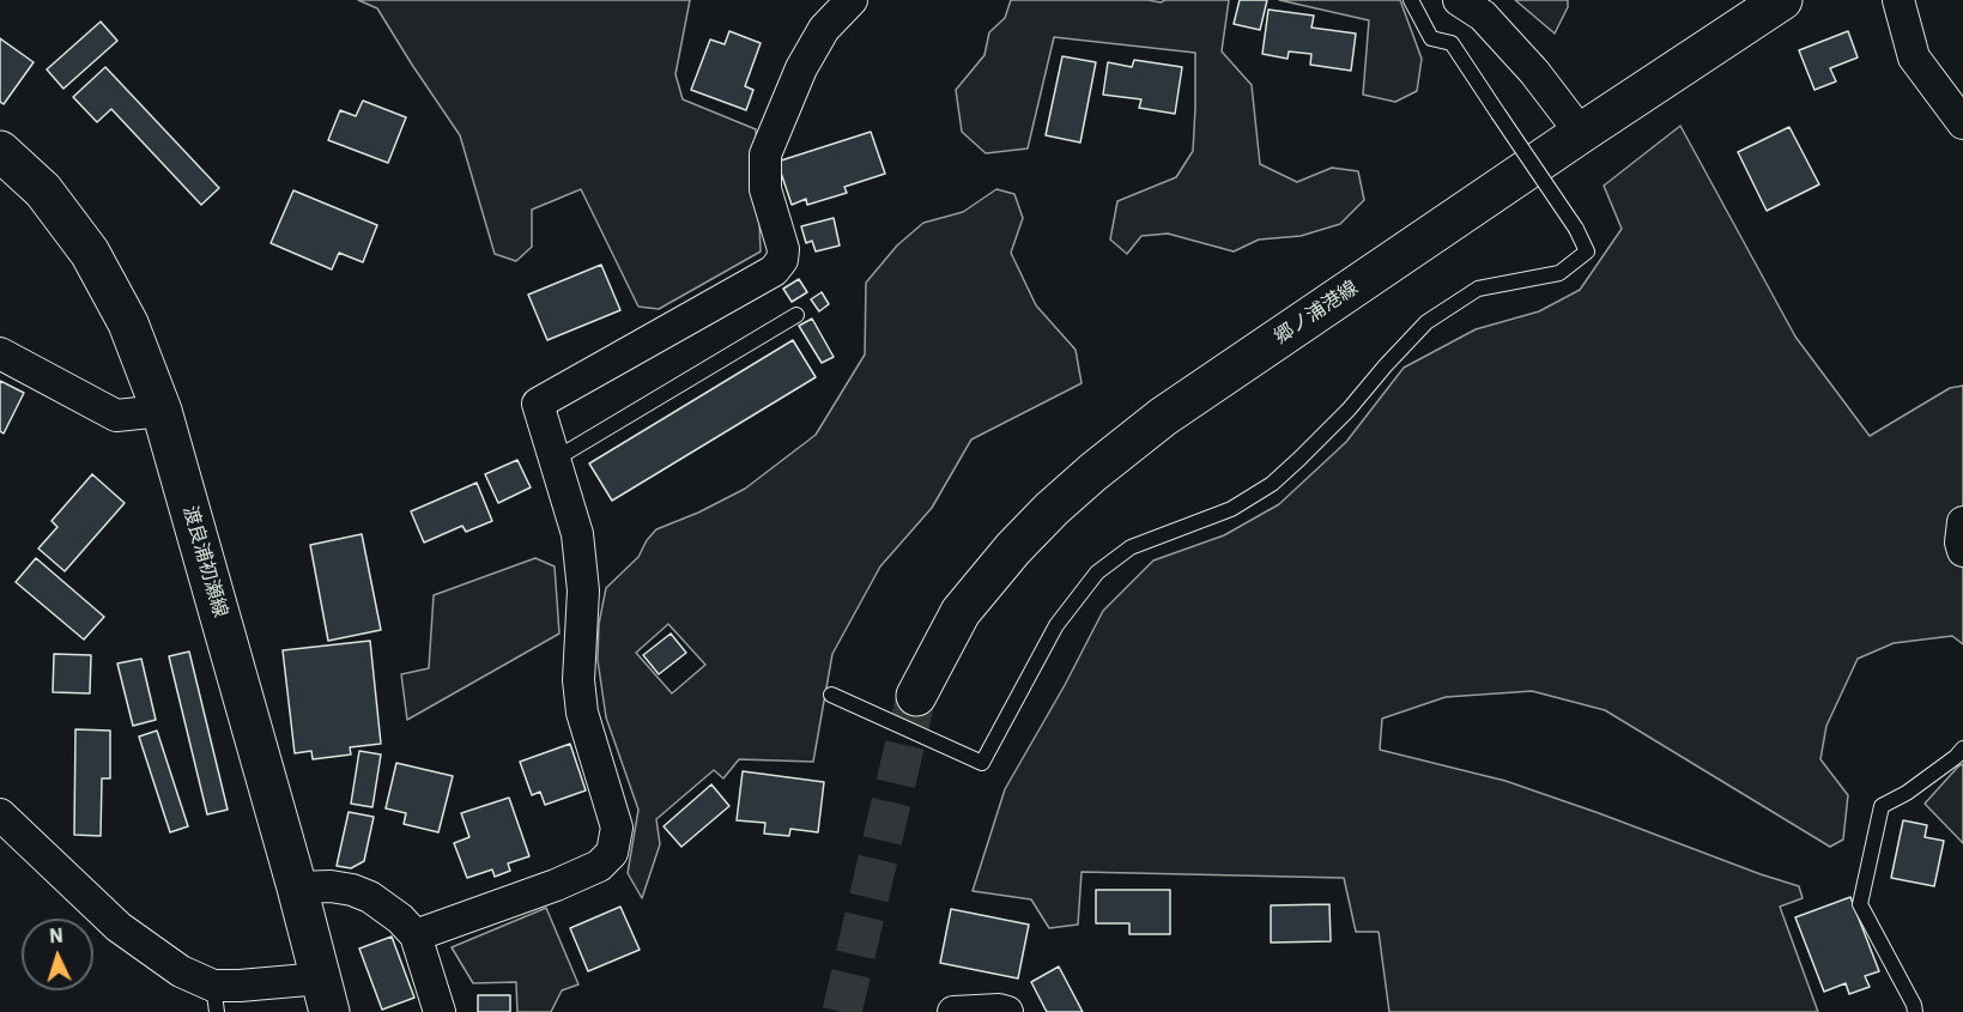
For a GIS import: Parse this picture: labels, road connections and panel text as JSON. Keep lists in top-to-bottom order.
{
  "streets": {
    "main road": ["郷ノ浦港線", "渡良浦初瀬線"]
  },
  "north": "top"
}
